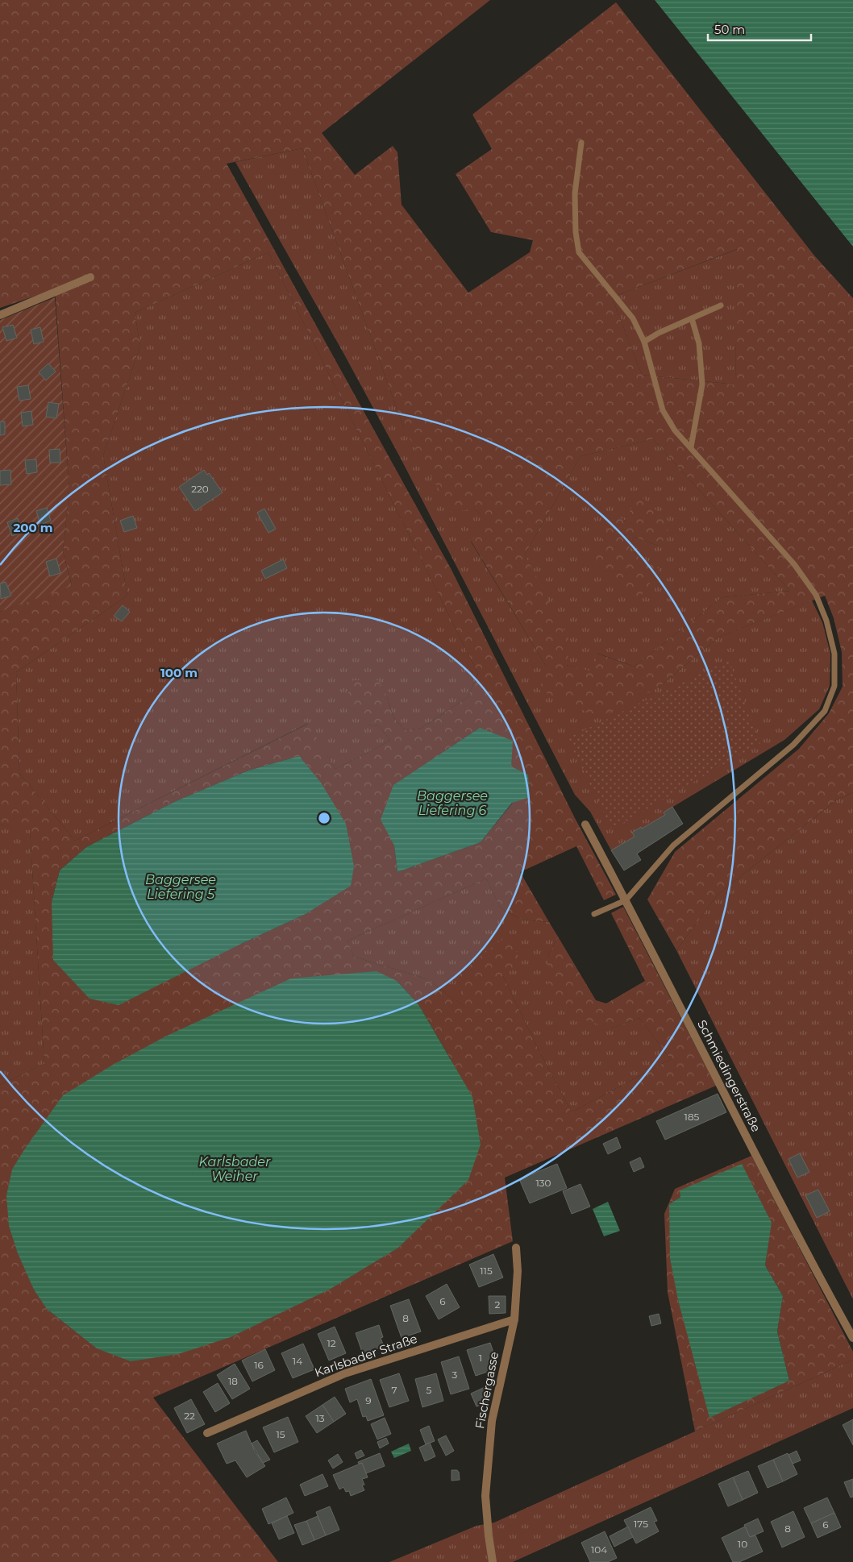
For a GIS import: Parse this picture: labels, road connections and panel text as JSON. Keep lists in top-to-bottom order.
{
  "streets": {
    "street": ["Schmiedingerstraße", "Karlsbader Straße", "Fischergasse"]
  },
  "crossings": [
    ["Karlsbader Straße", "Fischergasse"]
  ],
  "water": ["Baggersee Liefering 6", "Baggersee Liefering 5", "Karlsbader Weiher"],
  "house_numbers": [
    "220",
    "185",
    "130",
    "115",
    "6",
    "2",
    "8",
    "12",
    "1",
    "14",
    "16",
    "3",
    "18",
    "7",
    "5",
    "9",
    "22",
    "13",
    "15",
    "175",
    "6",
    "8",
    "10",
    "104"
  ],
  "scale_bar": "50 m",
  "rings": ["200 m", "100 m"]
}
